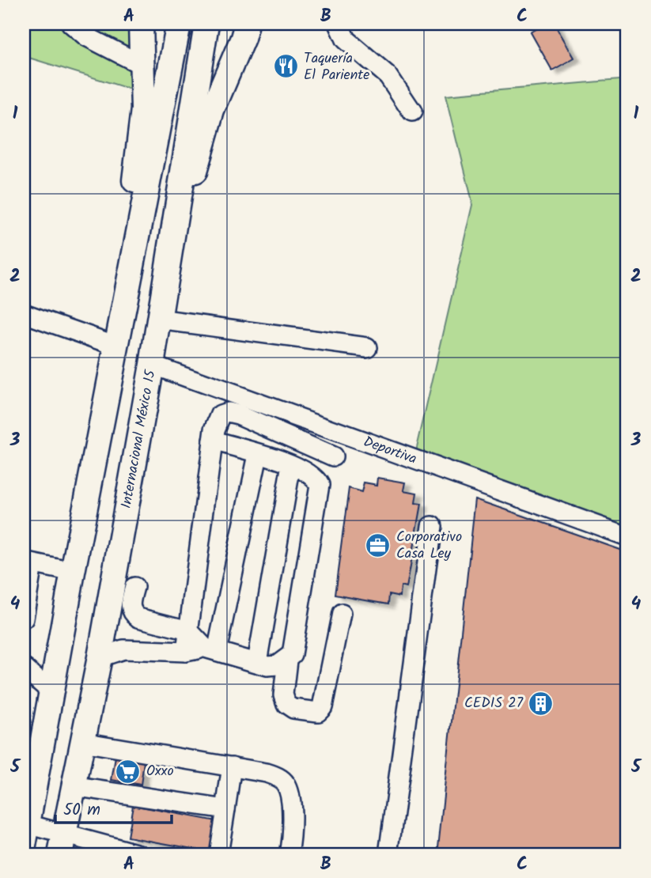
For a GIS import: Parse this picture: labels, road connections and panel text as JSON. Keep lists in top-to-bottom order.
{
  "streets": {
    "main road": ["Internacional México 15"],
    "street": ["Deportiva"]
  },
  "crossings": [
    ["Internacional México 15", "Deportiva"]
  ],
  "places": {
    "restaurant": ["Taquería El Pariente"],
    "office": ["Corporativo Casa Ley"],
    "building": ["CEDIS 27"],
    "supermarket": ["Oxxo"]
  },
  "scale_bar": "50 m",
  "grid": {
    "columns": ["A", "B", "C"],
    "rows": [
      "1",
      "2",
      "3",
      "4",
      "5"
    ]
  }
}
